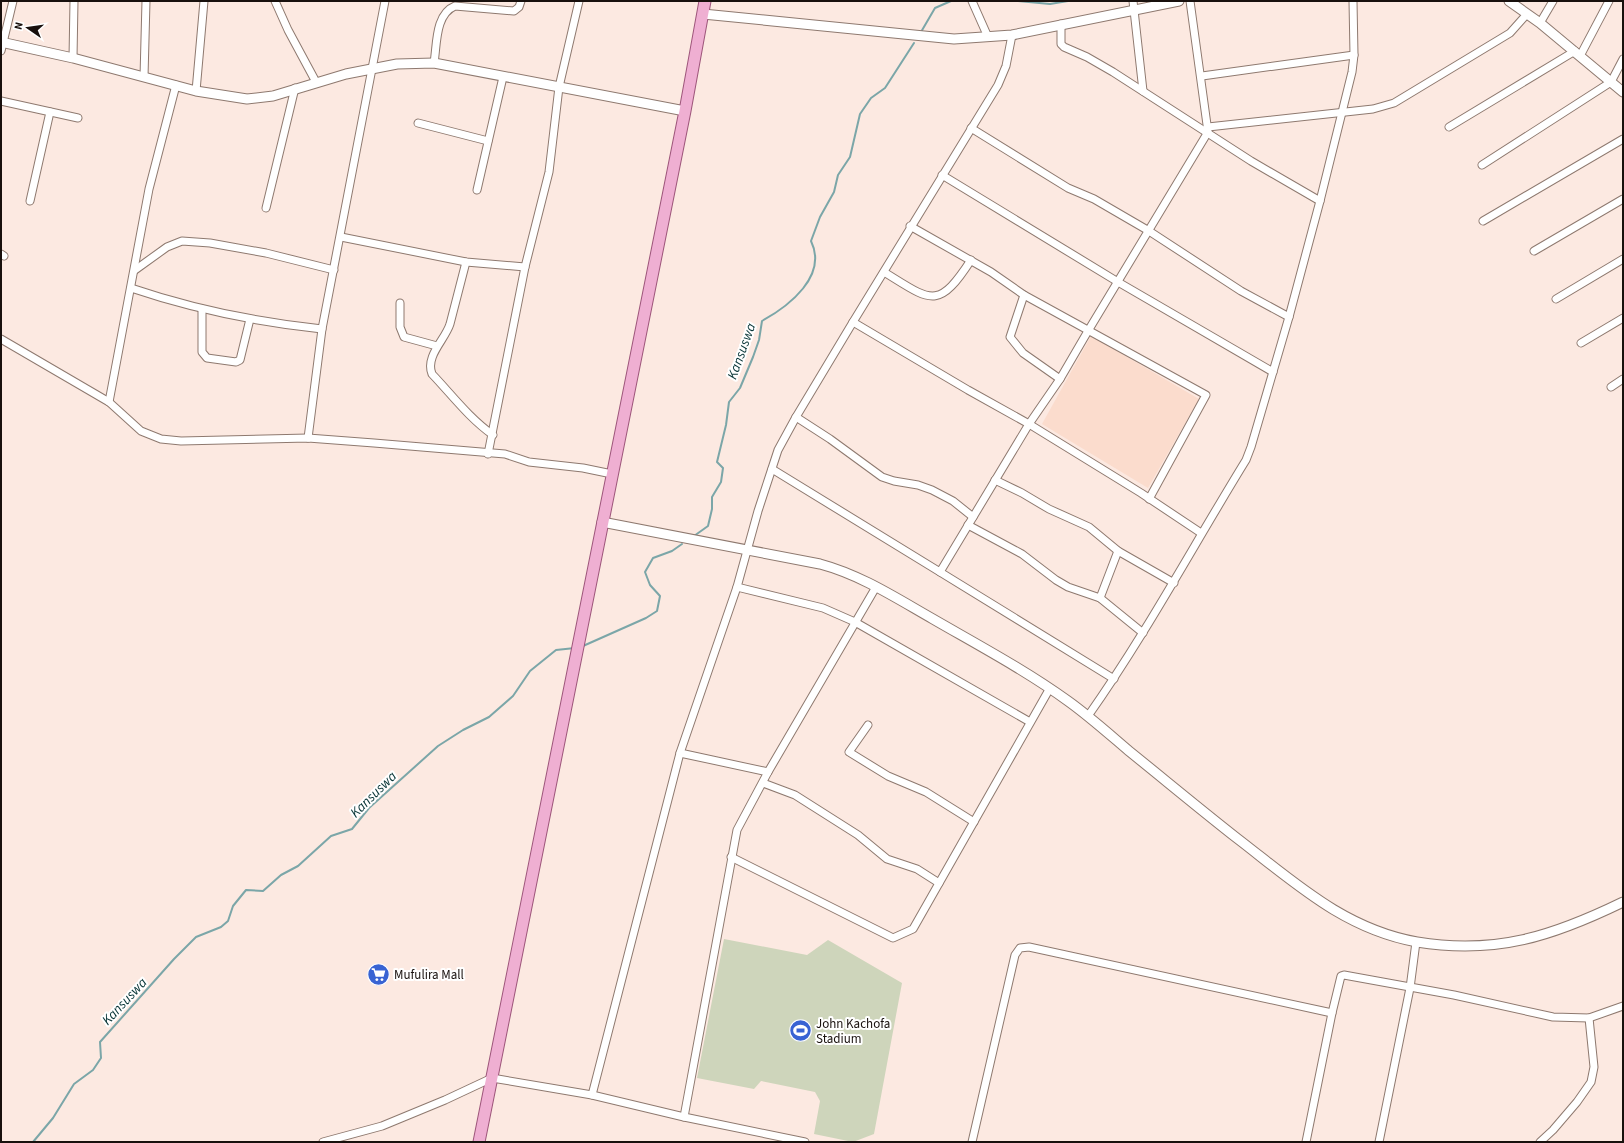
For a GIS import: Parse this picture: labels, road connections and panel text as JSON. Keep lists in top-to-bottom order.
{
  "water": ["Kansuswa"],
  "places": {
    "supermarket": ["Mufulira Mall"],
    "sports": ["John Kachofa Stadium"]
  },
  "north": "left"
}
